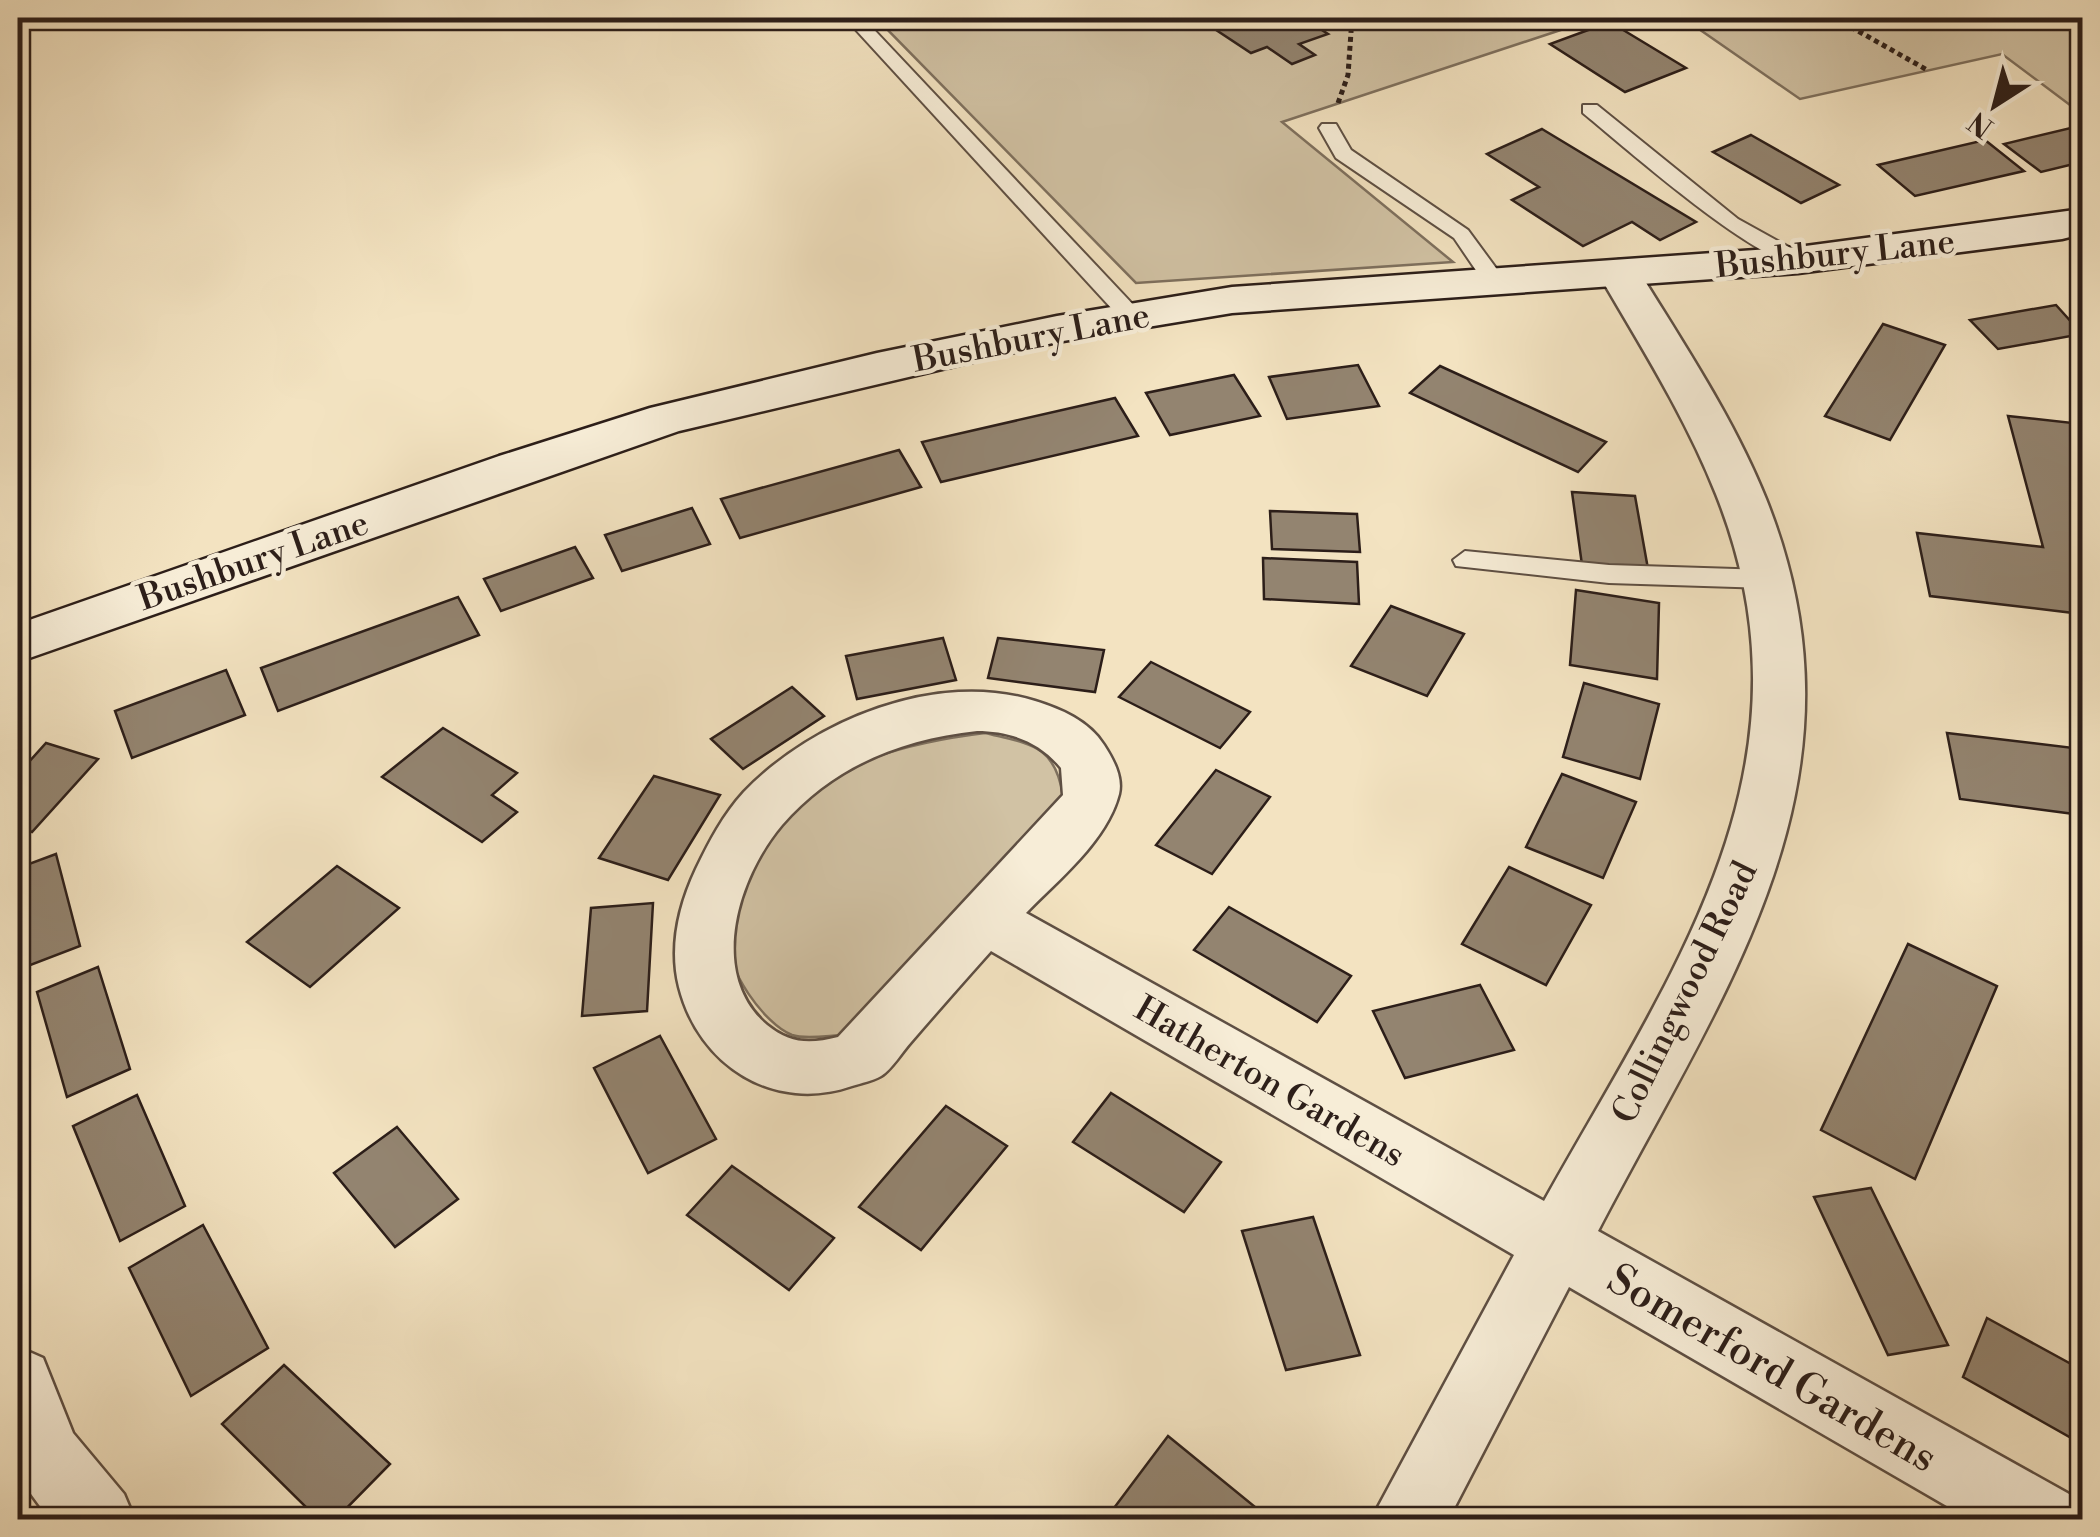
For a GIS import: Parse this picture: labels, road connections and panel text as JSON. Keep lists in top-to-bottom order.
{
  "streets": {
    "street": [
      "Bushbury Lane",
      "Collingwood Road",
      "Hatherton Gardens",
      "Somerford Gardens"
    ]
  },
  "crossings": [
    ["Bushbury Lane", "Collingwood Road"],
    ["Collingwood Road", "Hatherton Gardens"],
    ["Collingwood Road", "Somerford Gardens"],
    ["Hatherton Gardens", "Somerford Gardens"]
  ],
  "north": "bottom left"
}
